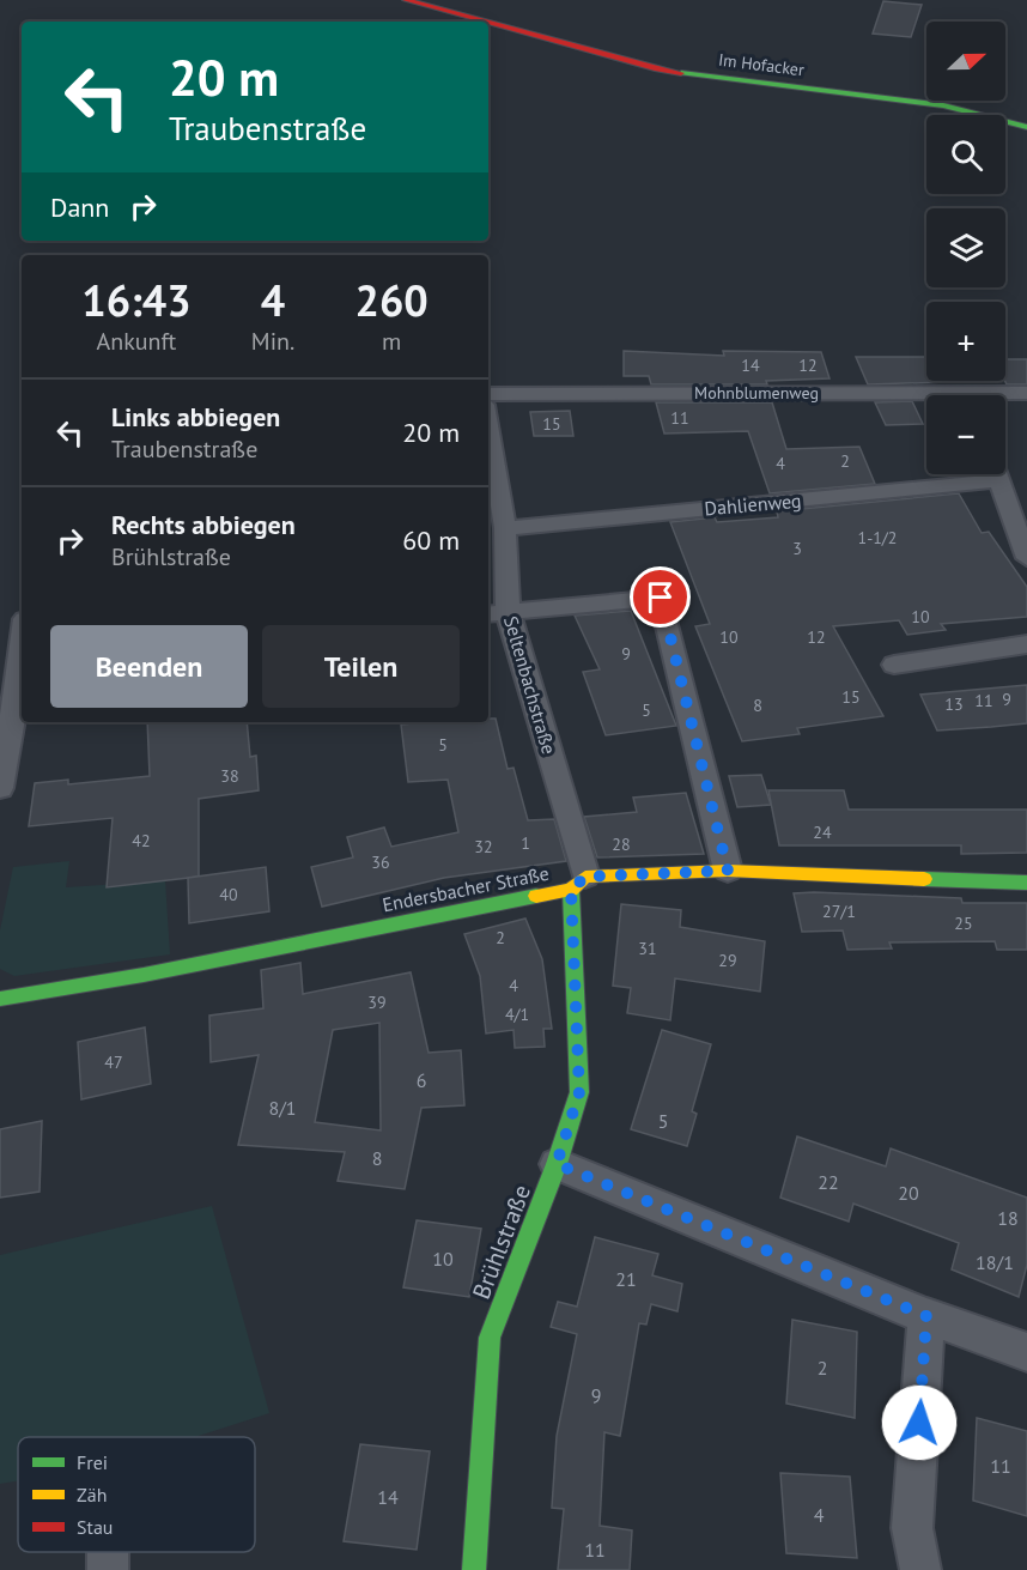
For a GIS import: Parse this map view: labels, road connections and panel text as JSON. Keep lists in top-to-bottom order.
{
  "streets": {
    "street": [
      "Im Hofacker",
      "Mohnblumenweg",
      "Dahlienweg",
      "Seltenbachstraße",
      "Endersbacher Straße",
      "Brühlstraße"
    ]
  },
  "crossings": [
    ["Dahlienweg", "Seltenbachstraße"],
    ["Seltenbachstraße", "Endersbacher Straße"],
    ["Seltenbachstraße", "Brühlstraße"],
    ["Endersbacher Straße", "Brühlstraße"]
  ],
  "house_numbers": [
    "14",
    "12",
    "11",
    "15",
    "2",
    "4",
    "1-1/2",
    "3",
    "10",
    "10",
    "12",
    "9",
    "15",
    "9",
    "11",
    "13",
    "8",
    "5",
    "5",
    "38",
    "24",
    "42",
    "1",
    "28",
    "32",
    "36",
    "40",
    "27/1",
    "25",
    "2",
    "31",
    "29",
    "4",
    "39",
    "4/1",
    "47",
    "6",
    "8/1",
    "5",
    "8",
    "22",
    "20",
    "18",
    "10",
    "18/1",
    "21",
    "2",
    "9",
    "11",
    "14",
    "4",
    "11"
  ],
  "legend": ["Frei", "Zäh", "Stau"],
  "north": "right",
  "page": {
    "map_buttons": ["+", "−"],
    "turn": ["20 m", "Traubenstraße"],
    "then": "Dann",
    "eta": [
      "16:43",
      "Ankunft",
      "4",
      "Min.",
      "260",
      "m"
    ],
    "list": [
      {
        "name": "Links abbiegen",
        "note": "Traubenstraße",
        "value": "20 m"
      },
      {
        "name": "Rechts abbiegen",
        "note": "Brühlstraße",
        "value": "60 m"
      }
    ],
    "buttons": ["Beenden", "Teilen"]
  }
}
